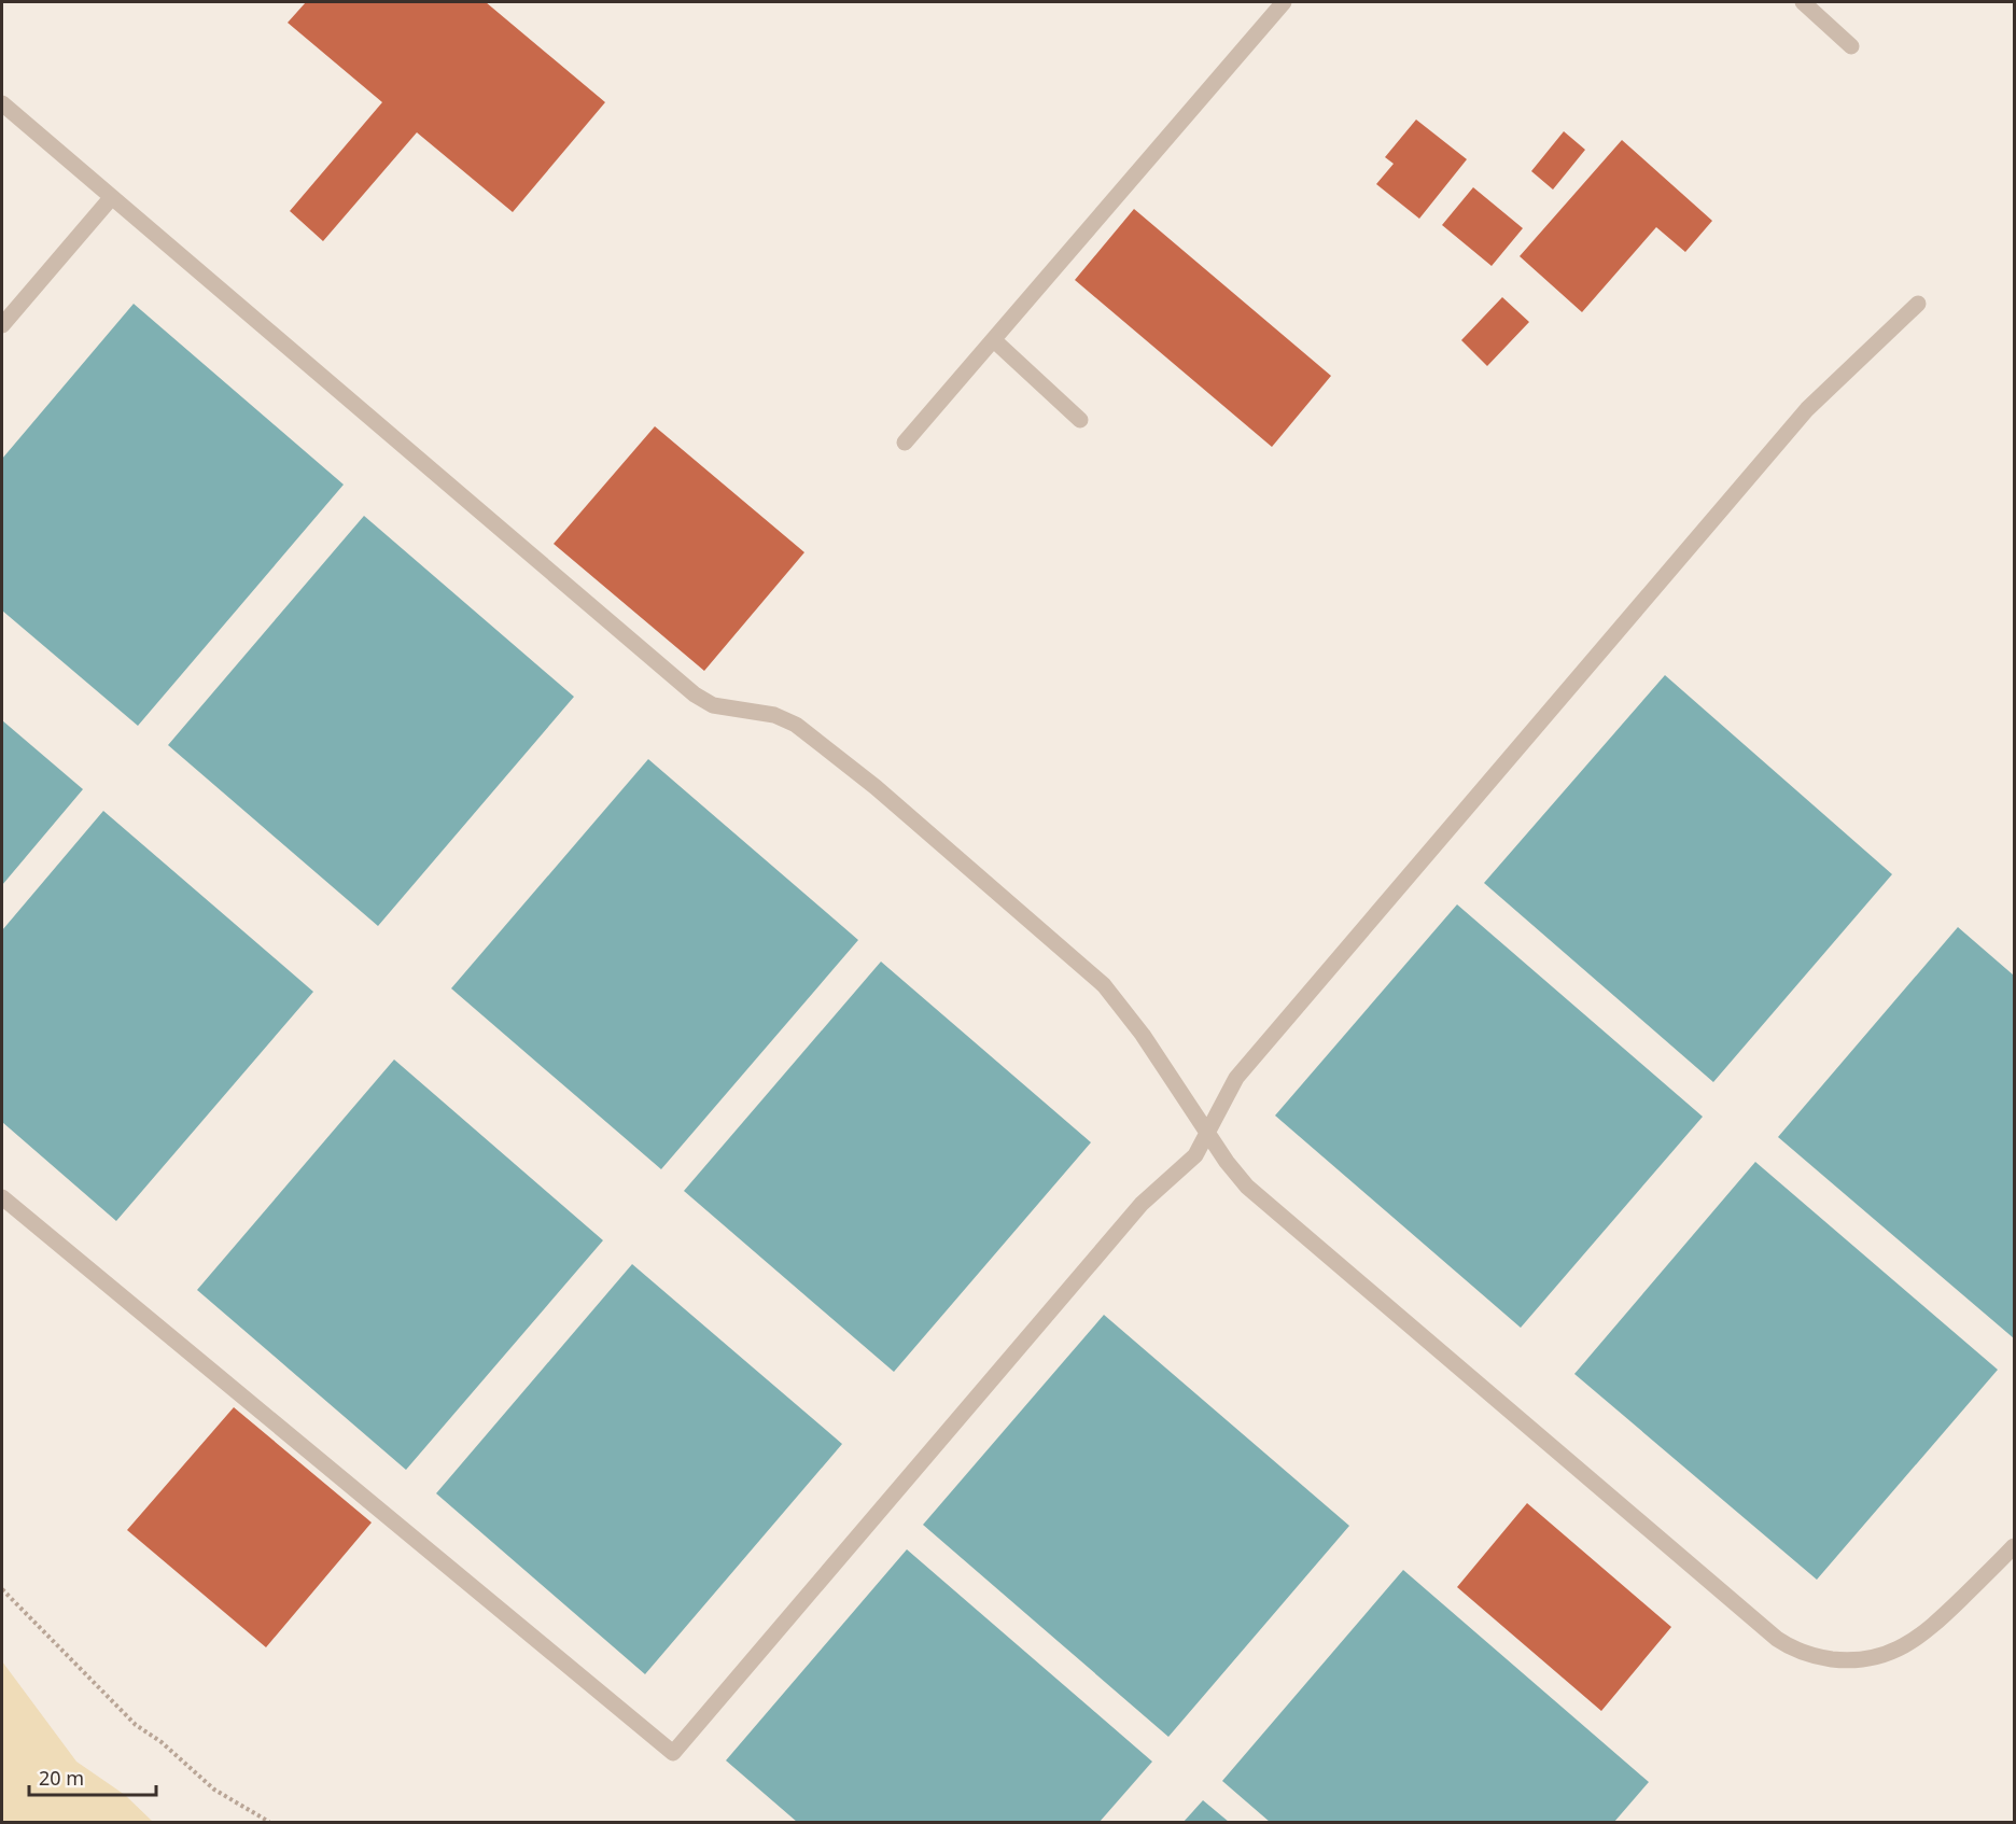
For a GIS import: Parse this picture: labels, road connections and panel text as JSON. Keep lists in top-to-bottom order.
{
  "scale_bar": "20 m"
}
